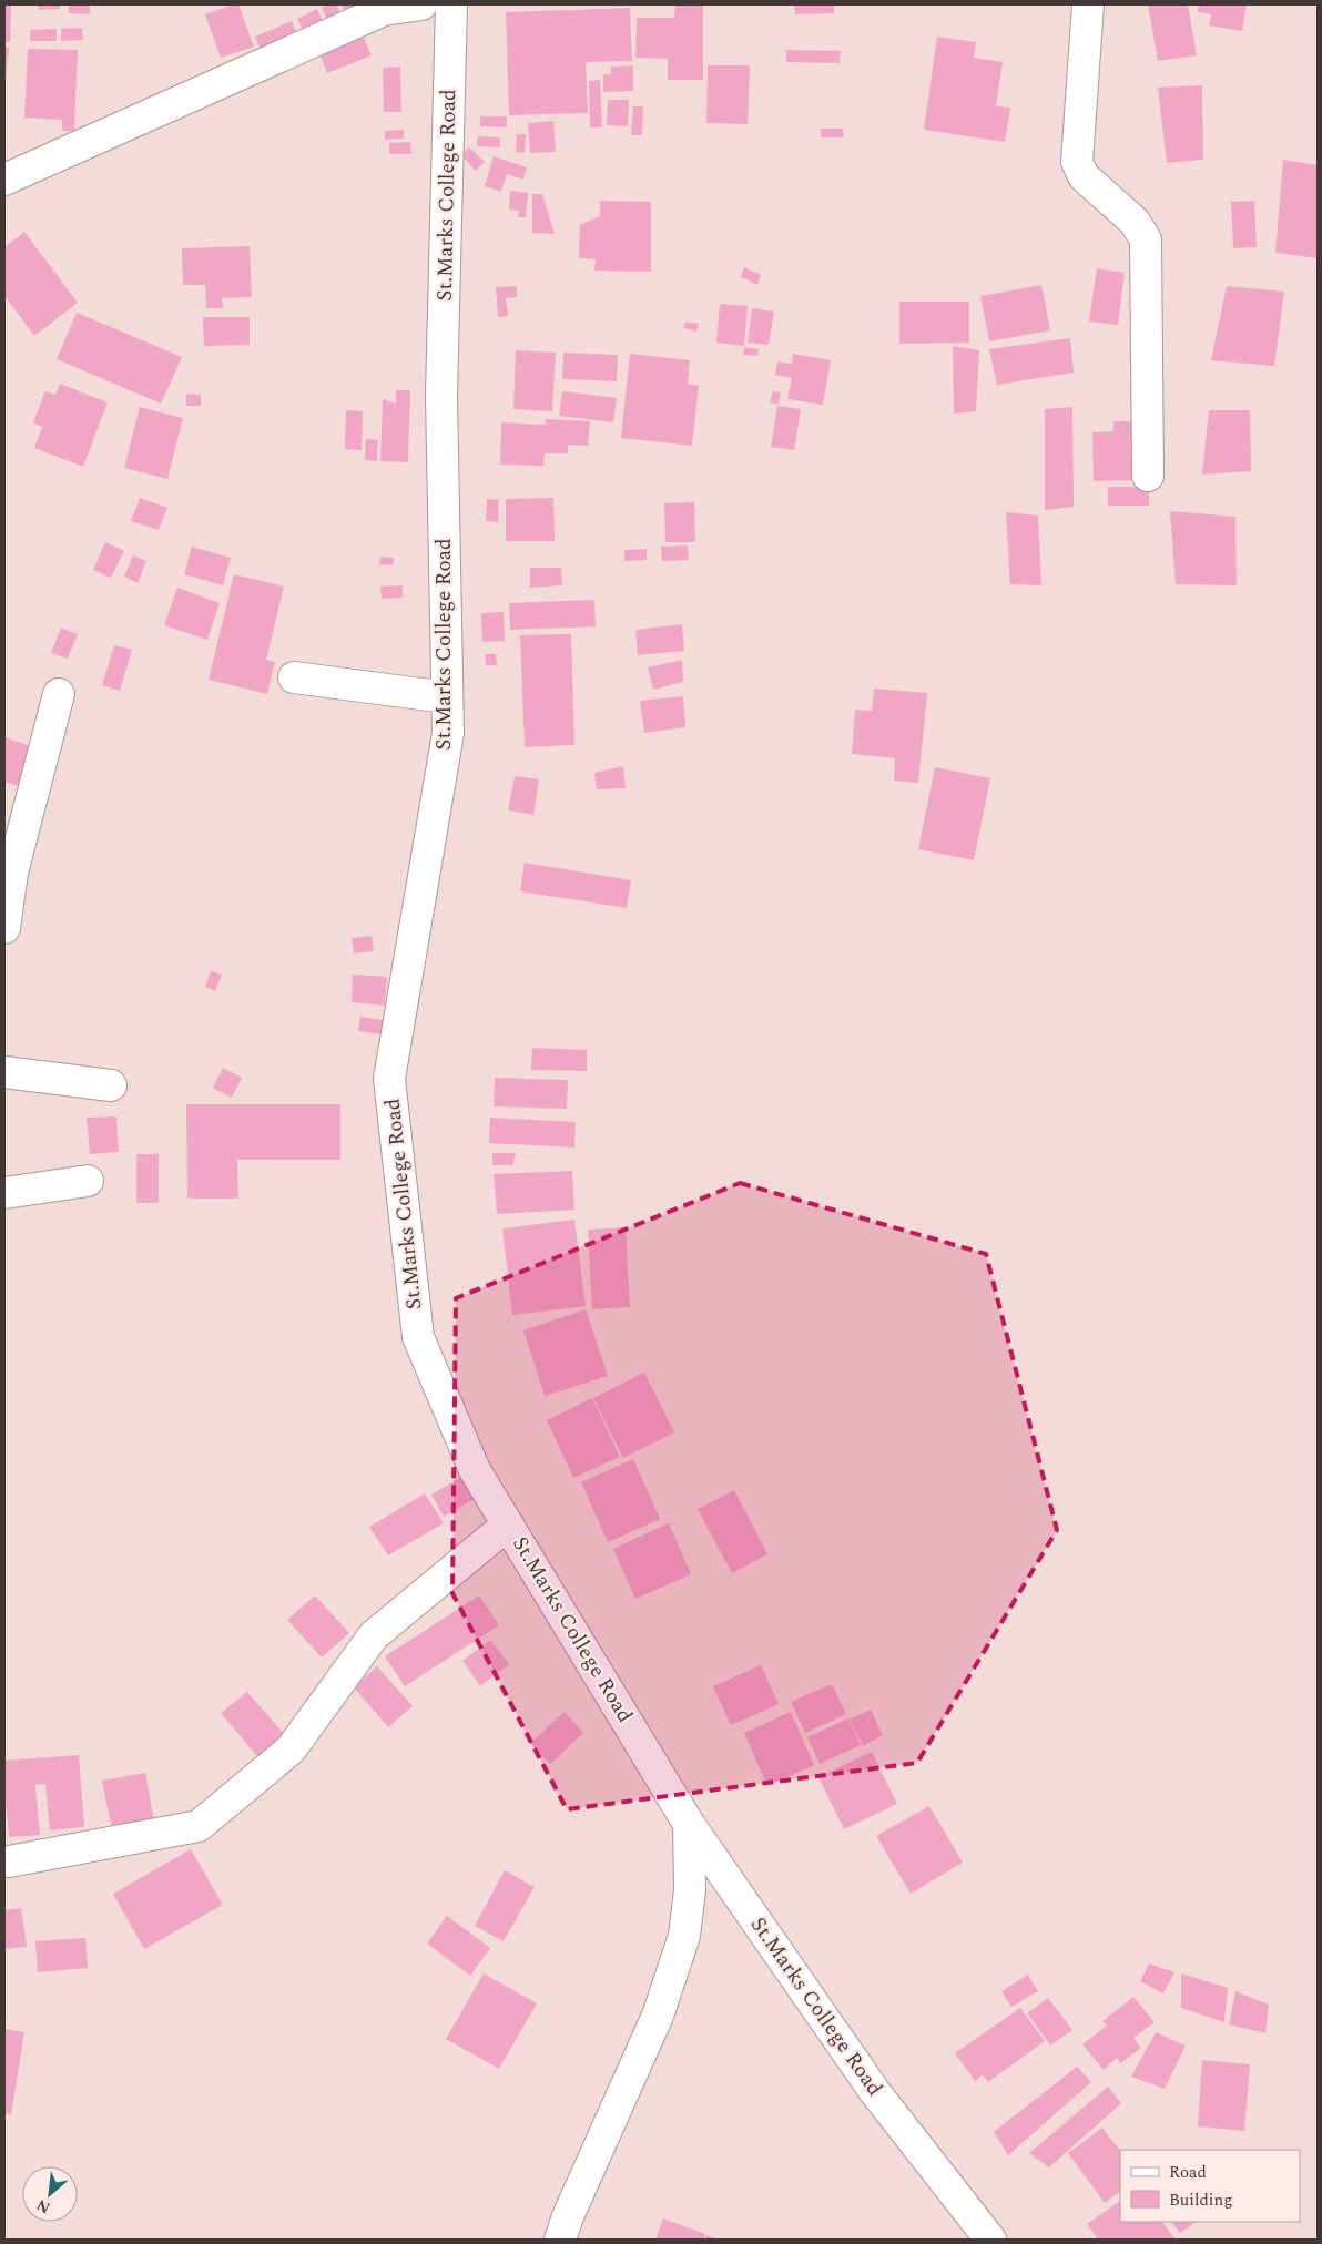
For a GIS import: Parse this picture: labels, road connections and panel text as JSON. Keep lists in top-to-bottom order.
{
  "streets": {
    "street": ["St.Marks College Road"]
  },
  "legend": ["Road", "Building"],
  "north": "bottom left"
}
